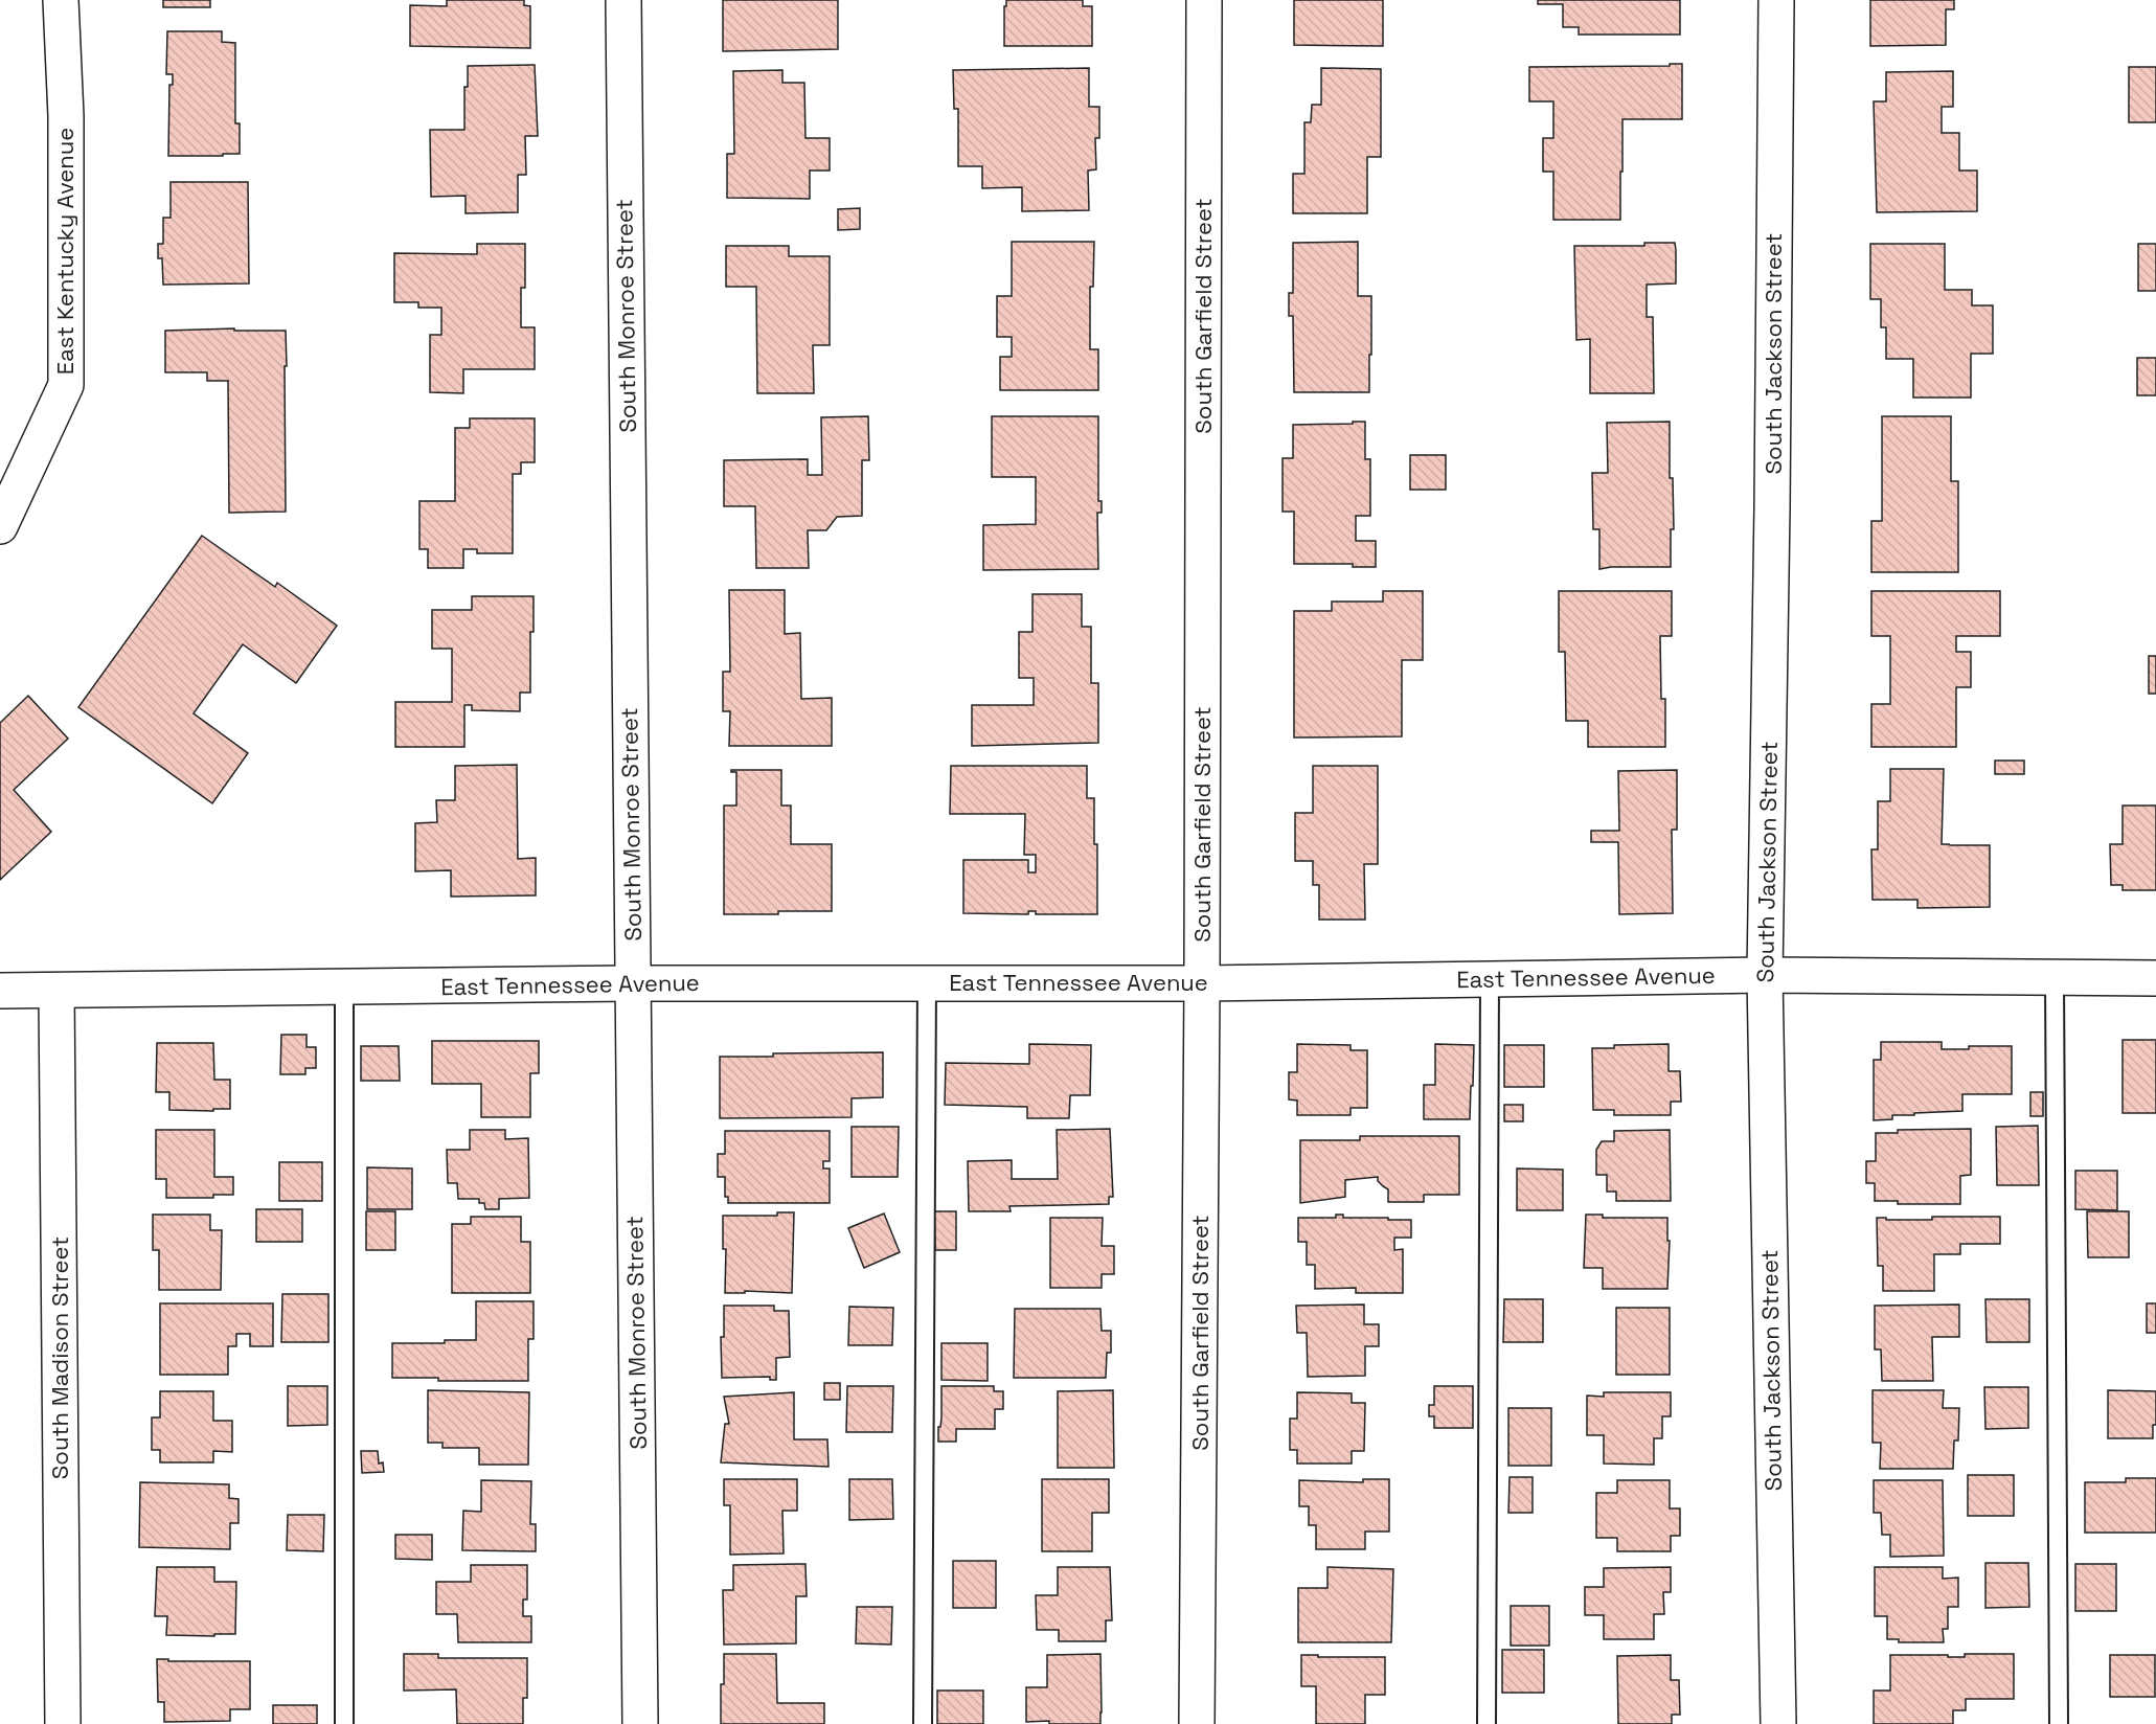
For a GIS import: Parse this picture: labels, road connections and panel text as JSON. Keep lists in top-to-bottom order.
{
  "streets": {
    "street": [
      "East Kentucky Avenue",
      "South Monroe Street",
      "South Garfield Street",
      "South Jackson Street",
      "East Tennessee Avenue",
      "South Madison Street"
    ]
  },
  "crossings": [
    ["South Monroe Street", "East Tennessee Avenue"],
    ["South Garfield Street", "East Tennessee Avenue"],
    ["South Jackson Street", "East Tennessee Avenue"],
    ["East Tennessee Avenue", "South Madison Street"]
  ]
}
